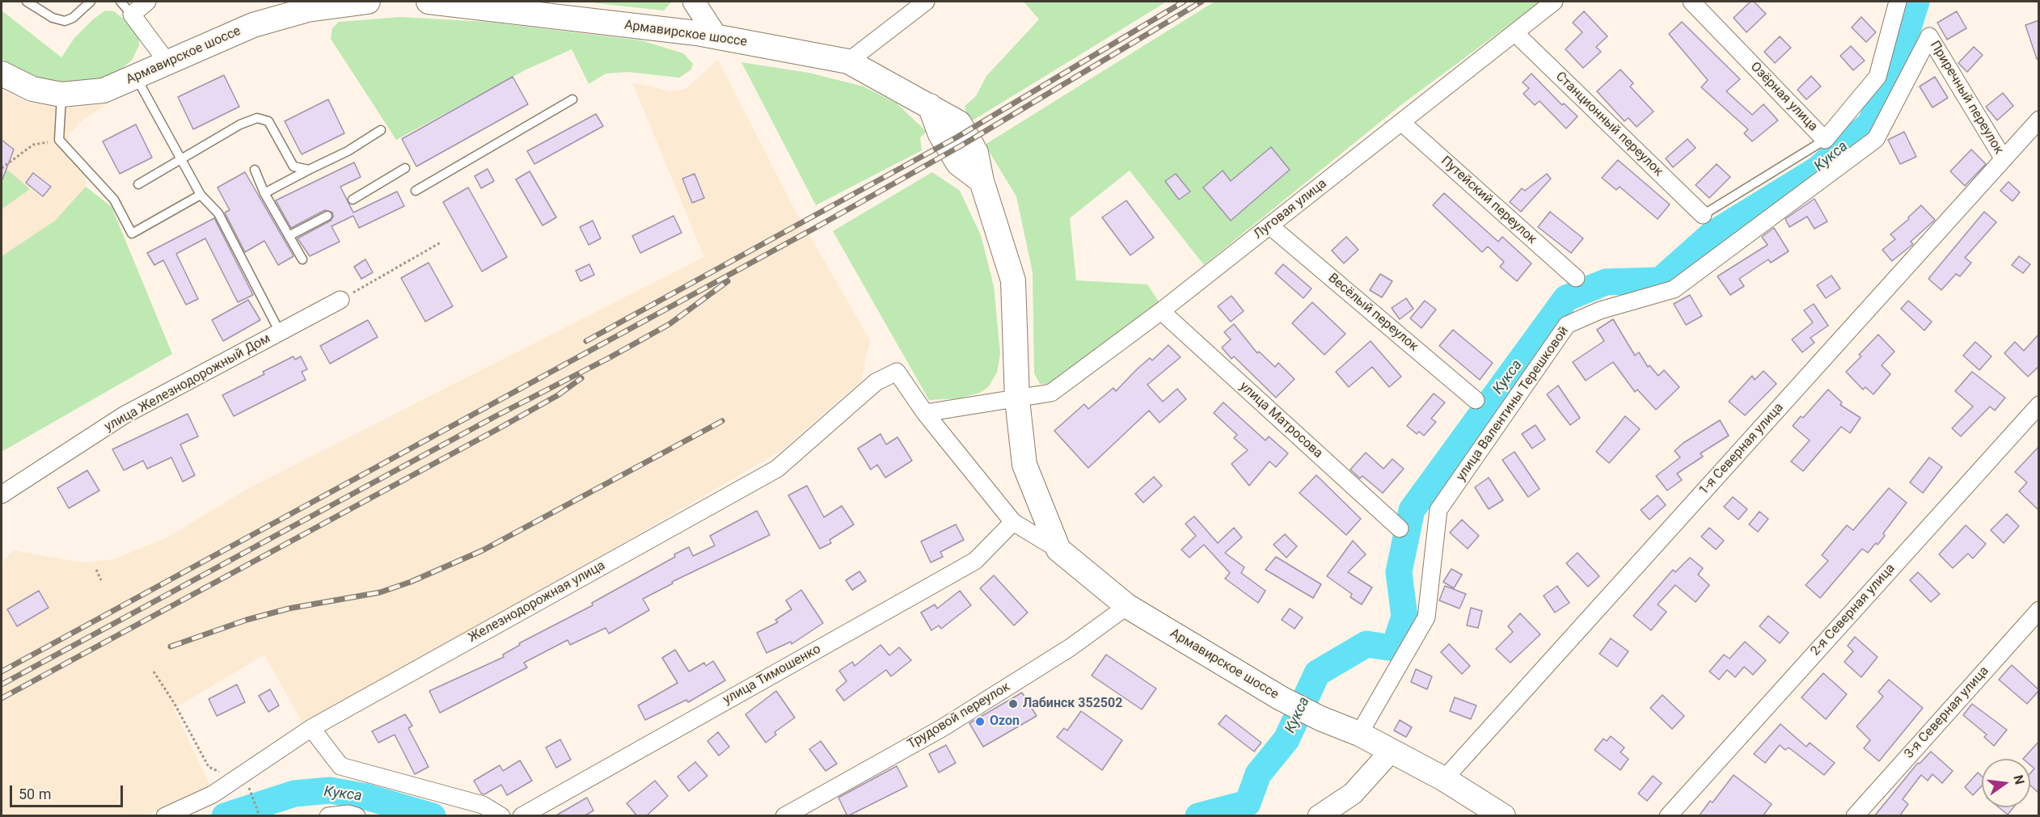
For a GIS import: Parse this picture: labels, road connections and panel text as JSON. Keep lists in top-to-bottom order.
{
  "streets": {
    "main road": ["Армавирское шоссе"],
    "street": [
      "Озёрная улица",
      "Приречный переулок",
      "Станционный переулок",
      "Путейский переулок",
      "Луговая улица",
      "Весёлый переулок",
      "улица Железнодорожный Дом",
      "улица Валентины Терешковой",
      "улица Матросова",
      "1-я Северная улица",
      "Железнодорожная улица",
      "2-я Северная улица",
      "улица Тимошенко",
      "3-я Северная улица",
      "Трудовой переулок"
    ]
  },
  "crossings": [
    ["Армавирское шоссе", "Луговая улица"],
    ["Армавирское шоссе", "улица Валентины Терешковой"],
    ["Армавирское шоссе", "1-я Северная улица"],
    ["Армавирское шоссе", "Железнодорожная улица"],
    ["Армавирское шоссе", "улица Тимошенко"],
    ["Армавирское шоссе", "Трудовой переулок"],
    ["Приречный переулок", "улица Валентины Терешковой"],
    ["Приречный переулок", "1-я Северная улица"],
    ["Станционный переулок", "Луговая улица"],
    ["Путейский переулок", "Луговая улица"],
    ["Луговая улица", "Весёлый переулок"],
    ["Луговая улица", "улица Матросова"]
  ],
  "water": ["Кукса"],
  "places": ["Лабинск 352502", "Ozon"],
  "scale_bar": "50 m",
  "north": "right"
}
